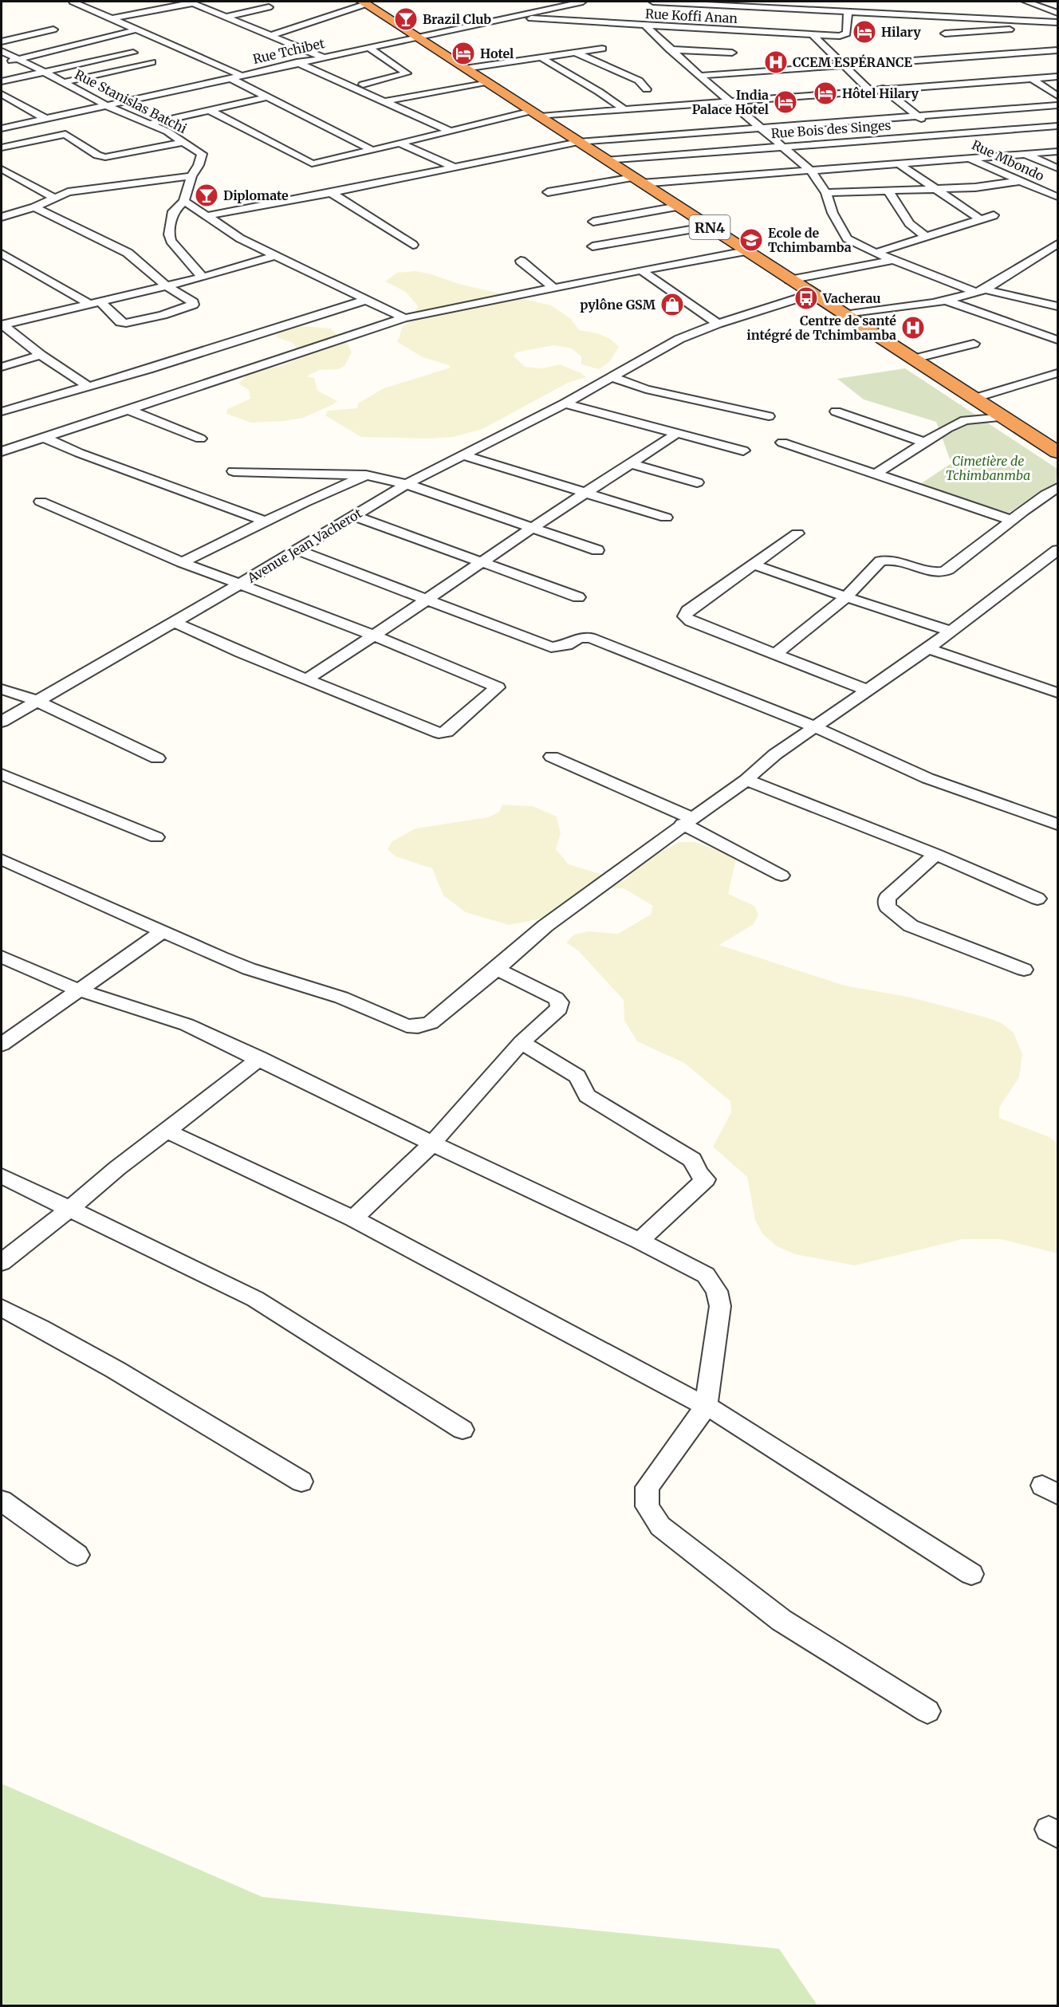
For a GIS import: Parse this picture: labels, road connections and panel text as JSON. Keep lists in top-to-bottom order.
{
  "streets": {
    "highway": ["RN4"],
    "street": [
      "Rue Koffi Anan",
      "Rue Tchibet",
      "Rue Stanislas Batchi",
      "Rue Bois des Singes",
      "Rue Mbondo",
      "Avenue Jean Vacherot"
    ]
  },
  "crossings": [
    ["Rue Koffi Anan", "Rue Tchibet"],
    ["Rue Tchibet", "Rue Stanislas Batchi"],
    ["Rue Tchibet", "RN4"],
    ["Rue Bois des Singes", "Rue Mbondo"],
    ["Rue Bois des Singes", "RN4"]
  ],
  "parks": ["Cimetière de Tchimbanmba"],
  "places": {
    "bar": ["Brazil Club", "Diplomate"],
    "hotel": [
      "Hilary",
      "Hotel",
      "Hôtel Hilary",
      "India Palace Hotel"
    ],
    "hospital": ["CCEM ESPÉRANCE", "Centre de santé intégré de Tchimbamba"],
    "school or university": ["Ecole de Tchimbamba"],
    "bus stop": ["Vacherau"],
    "shop": ["pylône GSM"]
  }
}
